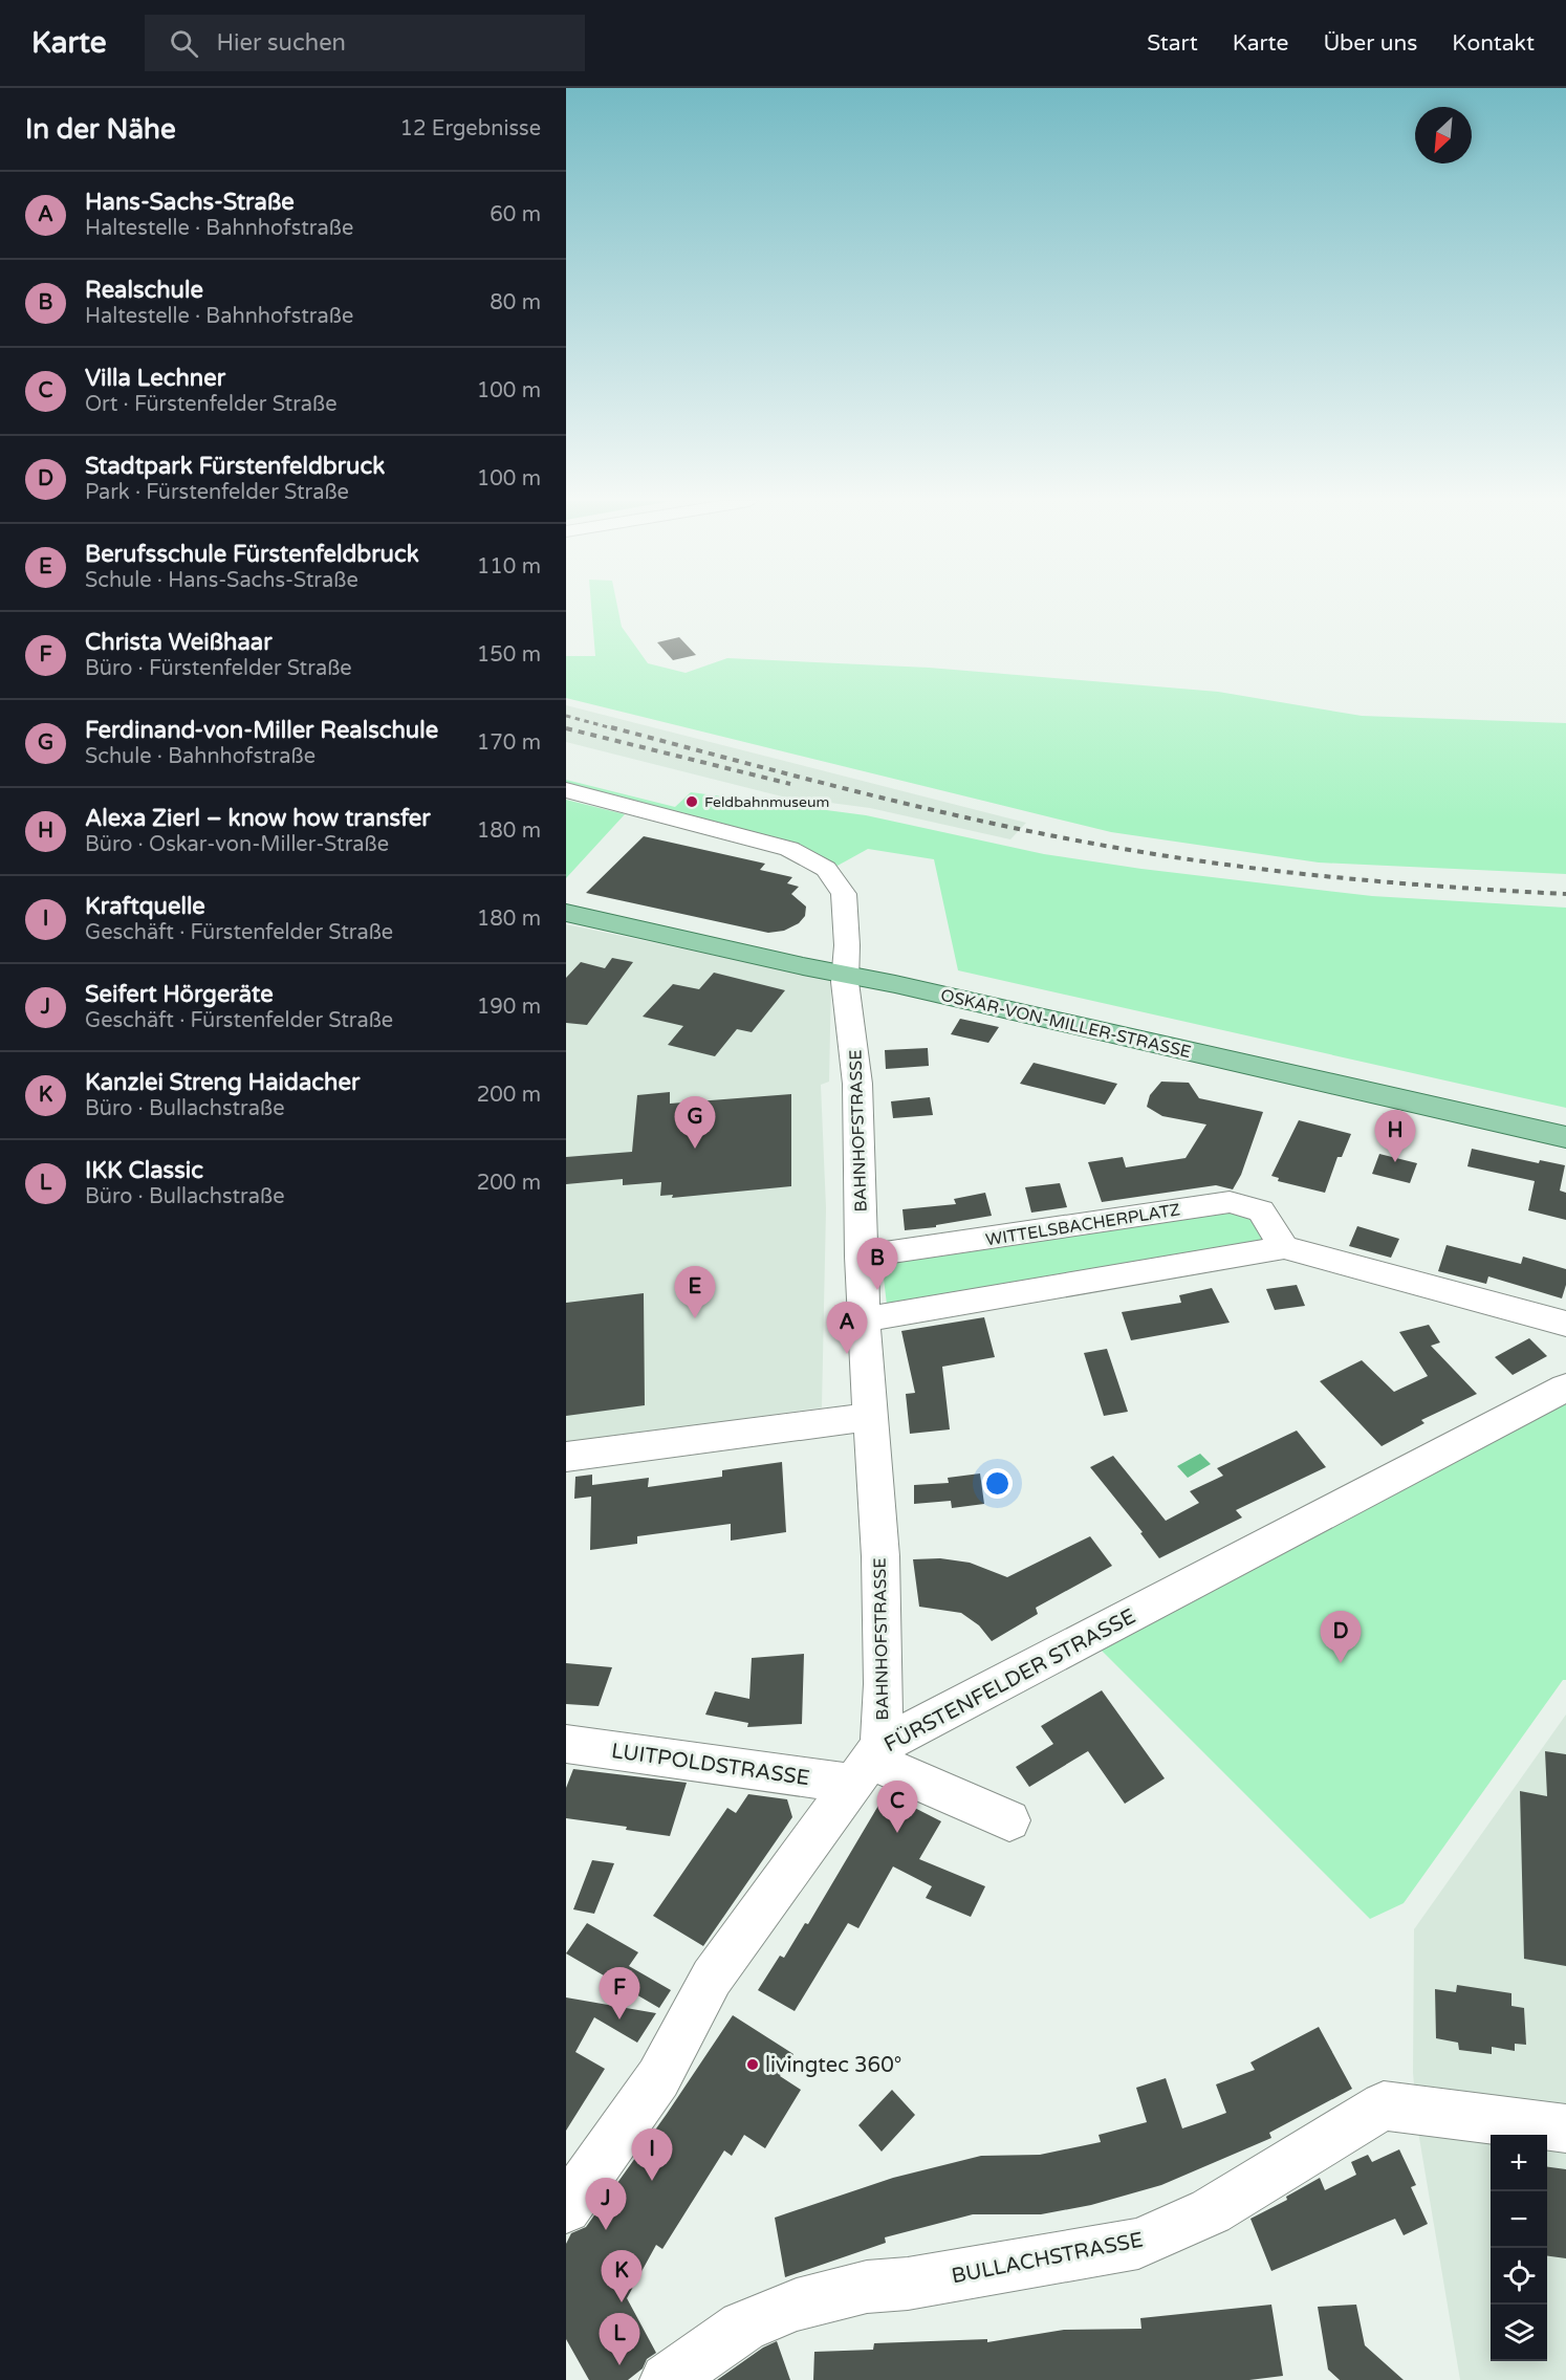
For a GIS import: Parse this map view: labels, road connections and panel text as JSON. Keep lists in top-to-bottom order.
{
  "streets": {
    "main road": ["OSKAR-VON-MILLER-STRASSE"],
    "street": [
      "BAHNHOFSTRASSE",
      "WITTELSBACHERPLATZ",
      "FÜRSTENFELDER STRASSE",
      "LUITPOLDSTRASSE",
      "BULLACHSTRASSE"
    ]
  },
  "crossings": [
    ["OSKAR-VON-MILLER-STRASSE", "BAHNHOFSTRASSE"],
    ["BAHNHOFSTRASSE", "WITTELSBACHERPLATZ"],
    ["BAHNHOFSTRASSE", "FÜRSTENFELDER STRASSE"],
    ["BAHNHOFSTRASSE", "LUITPOLDSTRASSE"],
    ["FÜRSTENFELDER STRASSE", "LUITPOLDSTRASSE"]
  ],
  "places": ["Feldbahnmuseum", "livingtec 360°"],
  "north": "bottom left",
  "page": {
    "header": "Karte",
    "search": "Hier suchen",
    "nav": [
      "Start",
      "Karte",
      "Über uns",
      "Kontakt"
    ],
    "heading": ["In der Nähe", "12 Ergebnisse"],
    "list": [
      {
        "mark": "A",
        "name": "Hans-Sachs-Straße",
        "note": "Haltestelle · Bahnhofstraße",
        "value": "60 m"
      },
      {
        "mark": "B",
        "name": "Realschule",
        "note": "Haltestelle · Bahnhofstraße",
        "value": "80 m"
      },
      {
        "mark": "C",
        "name": "Villa Lechner",
        "note": "Ort · Fürstenfelder Straße",
        "value": "100 m"
      },
      {
        "mark": "D",
        "name": "Stadtpark Fürstenfeldbruck",
        "note": "Park · Fürstenfelder Straße",
        "value": "100 m"
      },
      {
        "mark": "E",
        "name": "Berufsschule Fürstenfeldbruck",
        "note": "Schule · Hans-Sachs-Straße",
        "value": "110 m"
      },
      {
        "mark": "F",
        "name": "Christa Weißhaar",
        "note": "Büro · Fürstenfelder Straße",
        "value": "150 m"
      },
      {
        "mark": "G",
        "name": "Ferdinand-von-Miller Realschule",
        "note": "Schule · Bahnhofstraße",
        "value": "170 m"
      },
      {
        "mark": "H",
        "name": "Alexa Zierl – know how transfer",
        "note": "Büro · Oskar-von-Miller-Straße",
        "value": "180 m"
      },
      {
        "mark": "I",
        "name": "Kraftquelle",
        "note": "Geschäft · Fürstenfelder Straße",
        "value": "180 m"
      },
      {
        "mark": "J",
        "name": "Seifert Hörgeräte",
        "note": "Geschäft · Fürstenfelder Straße",
        "value": "190 m"
      },
      {
        "mark": "K",
        "name": "Kanzlei Streng Haidacher",
        "note": "Büro · Bullachstraße",
        "value": "200 m"
      },
      {
        "mark": "L",
        "name": "IKK Classic",
        "note": "Büro · Bullachstraße",
        "value": "200 m"
      }
    ],
    "pins": [
      "G",
      "H",
      "B",
      "E",
      "A",
      "D",
      "C",
      "F",
      "I",
      "J",
      "K",
      "L"
    ],
    "map_buttons": ["+", "−"]
  }
}
